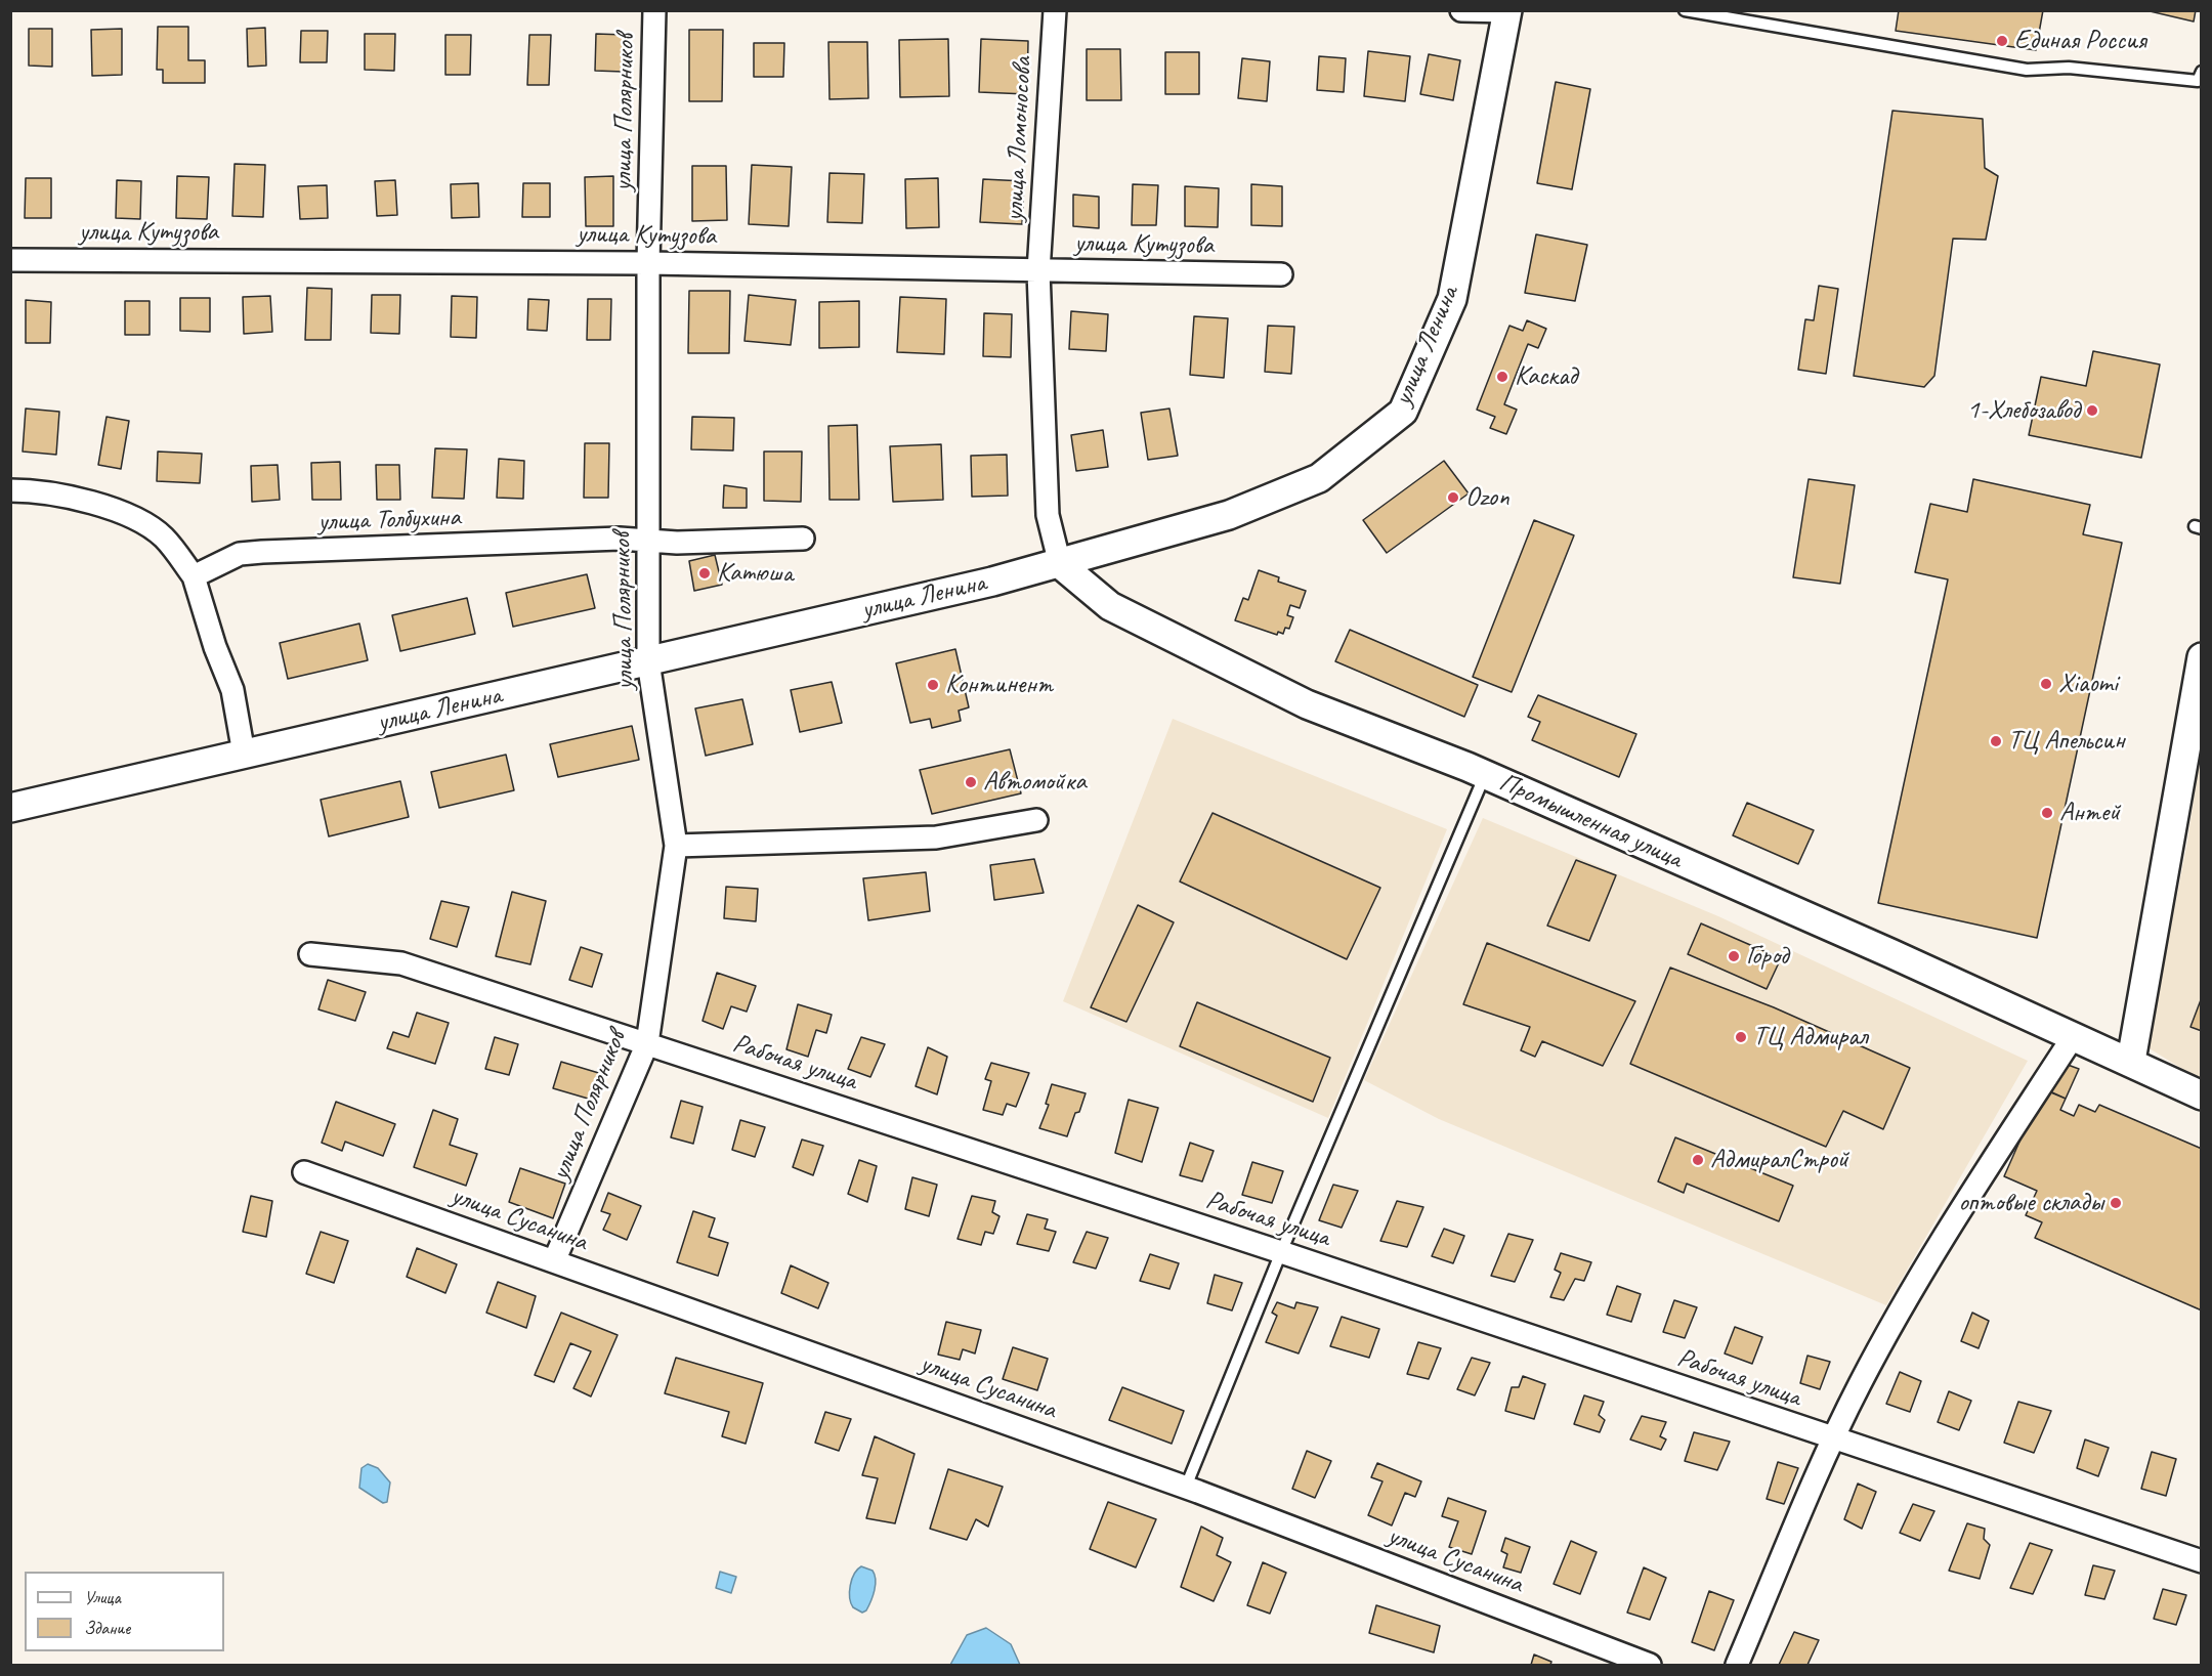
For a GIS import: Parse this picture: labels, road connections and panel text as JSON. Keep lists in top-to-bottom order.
{
  "streets": {
    "street": [
      "улица Полярников",
      "улица Ломоносова",
      "улица Кутузова",
      "улица Ленина",
      "улица Толбухина",
      "Промышленная улица",
      "Рабочая улица",
      "улица Сусанина"
    ]
  },
  "crossings": [
    ["улица Полярников", "улица Кутузова"],
    ["улица Полярников", "улица Ленина"],
    ["улица Полярников", "улица Толбухина"],
    ["улица Полярников", "Рабочая улица"],
    ["улица Полярников", "улица Сусанина"],
    ["улица Ломоносова", "улица Кутузова"],
    ["улица Ломоносова", "улица Ленина"],
    ["улица Ломоносова", "Промышленная улица"],
    ["улица Ленина", "Промышленная улица"]
  ],
  "places": [
    "Единая Россия",
    "Каскад",
    "1-Хлебозавод",
    "Ozon",
    "Катюша",
    "Xiaomi",
    "Континент",
    "ТЦ Апельсин",
    "Автомойка",
    "Антей",
    "Город",
    "ТЦ Адмирал",
    "АдмиралСтрой",
    "оптовые склады"
  ],
  "legend": ["Улица", "Здание"]
}
